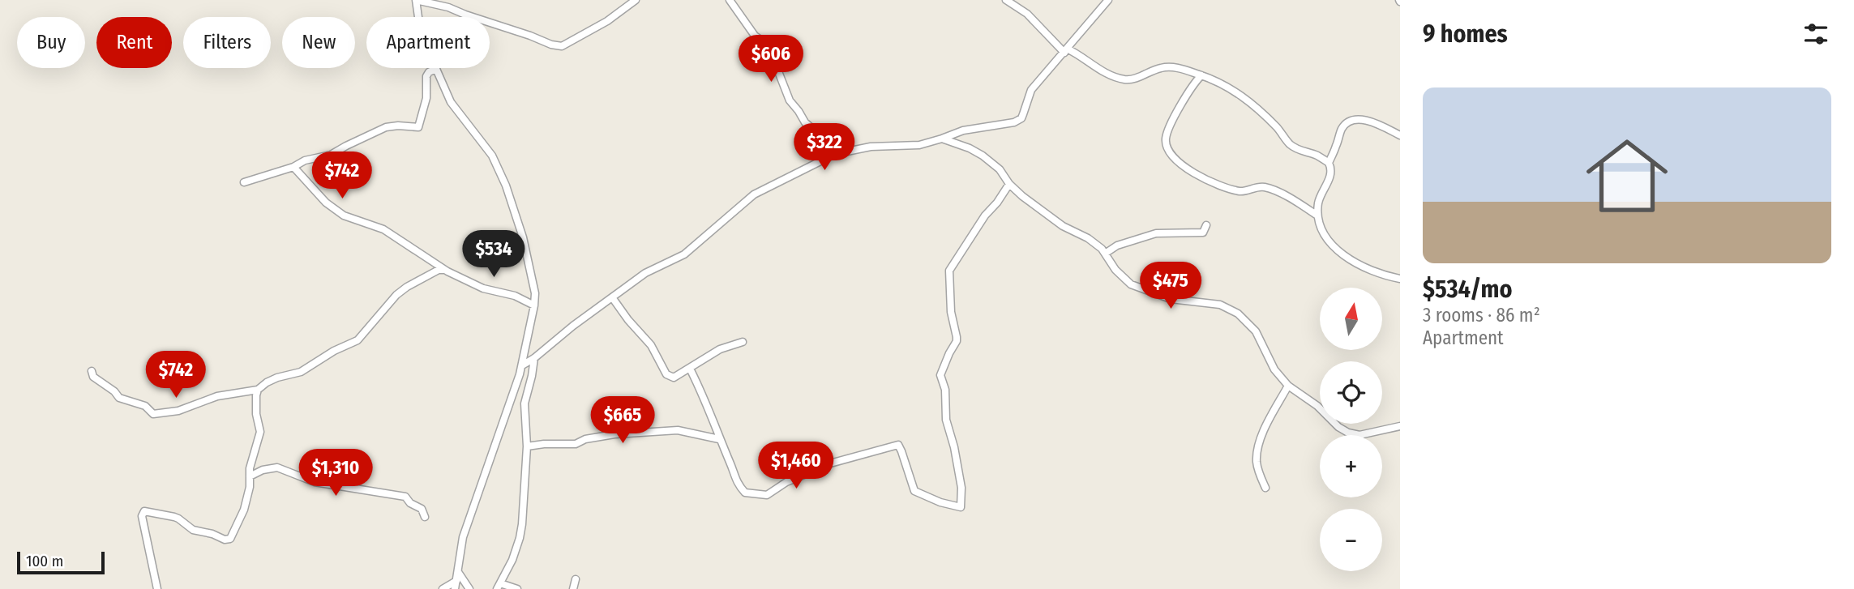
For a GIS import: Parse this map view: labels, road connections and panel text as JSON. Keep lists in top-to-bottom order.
{
  "scale_bar": "100 m",
  "north": "top",
  "page": {
    "heading": "9 homes",
    "chip": [
      "Buy",
      "Rent",
      "Filters",
      "New",
      "Apartment"
    ],
    "price": [
      "$606",
      "$322",
      "$742",
      "$534",
      "$475",
      "$742",
      "$665",
      "$1,460",
      "$1,310"
    ],
    "list": [
      {
        "name": "$534/mo",
        "note": "3 rooms · 86 m² · Apartment"
      }
    ],
    "map_buttons": ["+", "−"],
    "scale": "100 m"
  }
}
